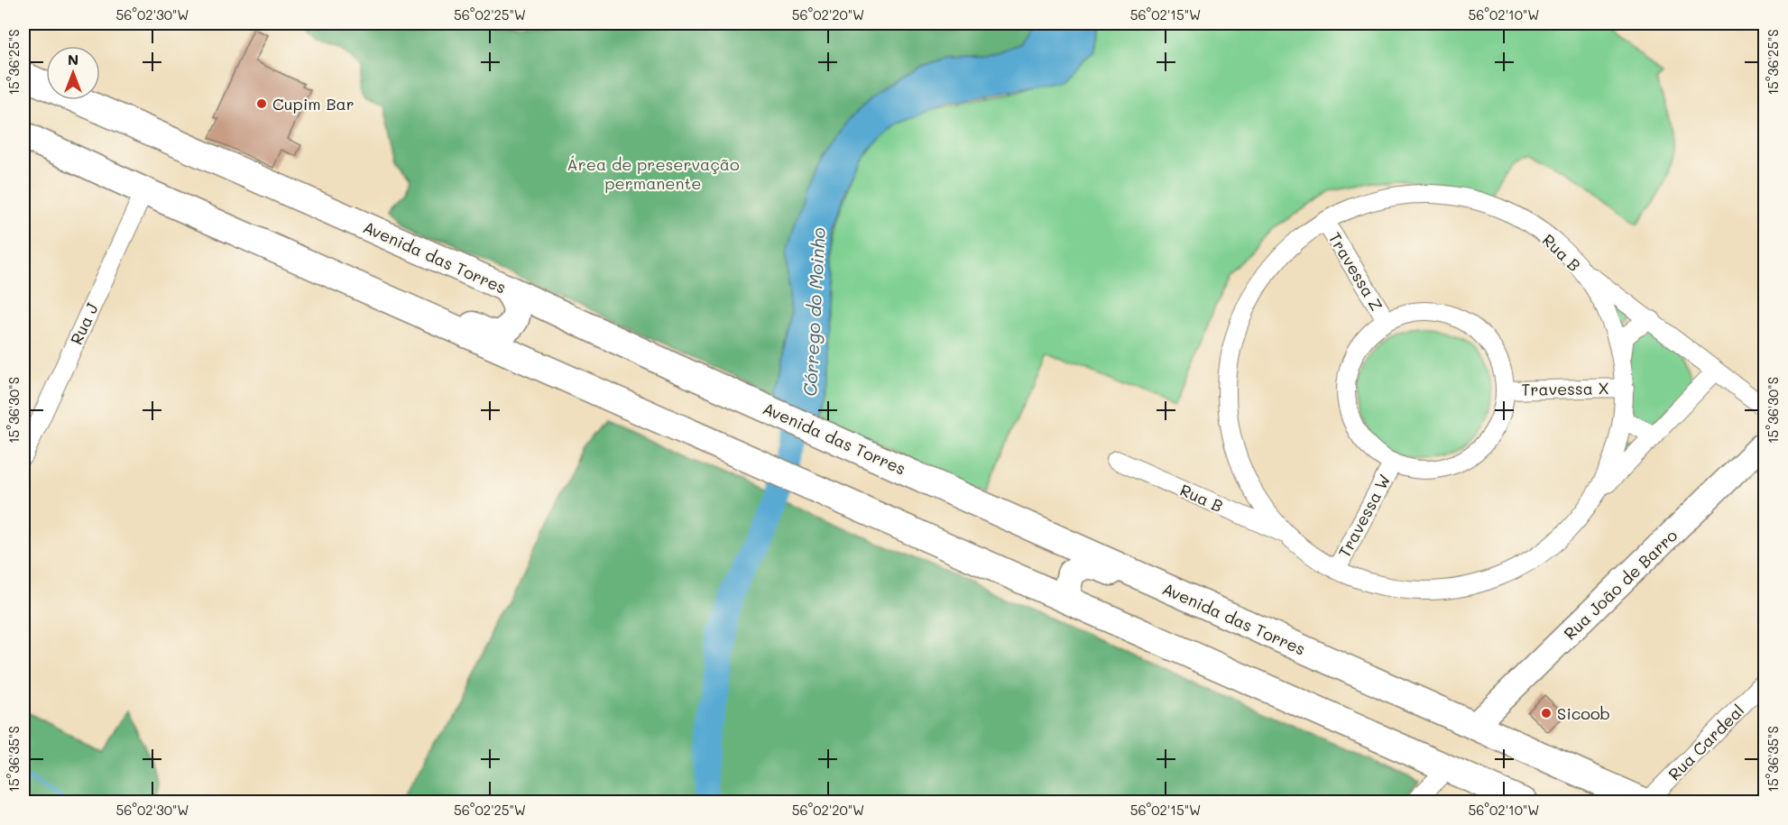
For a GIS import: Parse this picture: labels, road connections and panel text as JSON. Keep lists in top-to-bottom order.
{
  "streets": {
    "main road": ["Avenida das Torres"],
    "street": [
      "Rua B",
      "Travessa Z",
      "Rua J",
      "Travessa X",
      "Travessa W",
      "Rua João de Barro",
      "Rua Cardeal"
    ]
  },
  "crossings": [
    ["Rua B", "Travessa Z"],
    ["Rua B", "Travessa X"],
    ["Rua B", "Travessa W"],
    ["Avenida das Torres", "Rua João de Barro"],
    ["Avenida das Torres", "Rua Cardeal"],
    ["Travessa Z", "Travessa X"],
    ["Travessa Z", "Travessa W"],
    ["Travessa X", "Travessa W"]
  ],
  "water": ["Córrego do Moinho"],
  "parks": ["Área de preservação permanente"],
  "places": ["Cupim Bar", "Sicoob"],
  "north": "top",
  "coordinates": [
    "56°02'30\"W",
    "56°02'25\"W",
    "56°02'20\"W",
    "56°02'15\"W",
    "56°02'10\"W",
    "15°36'25\"S",
    "15°36'30\"S",
    "15°36'35\"S"
  ]
}
